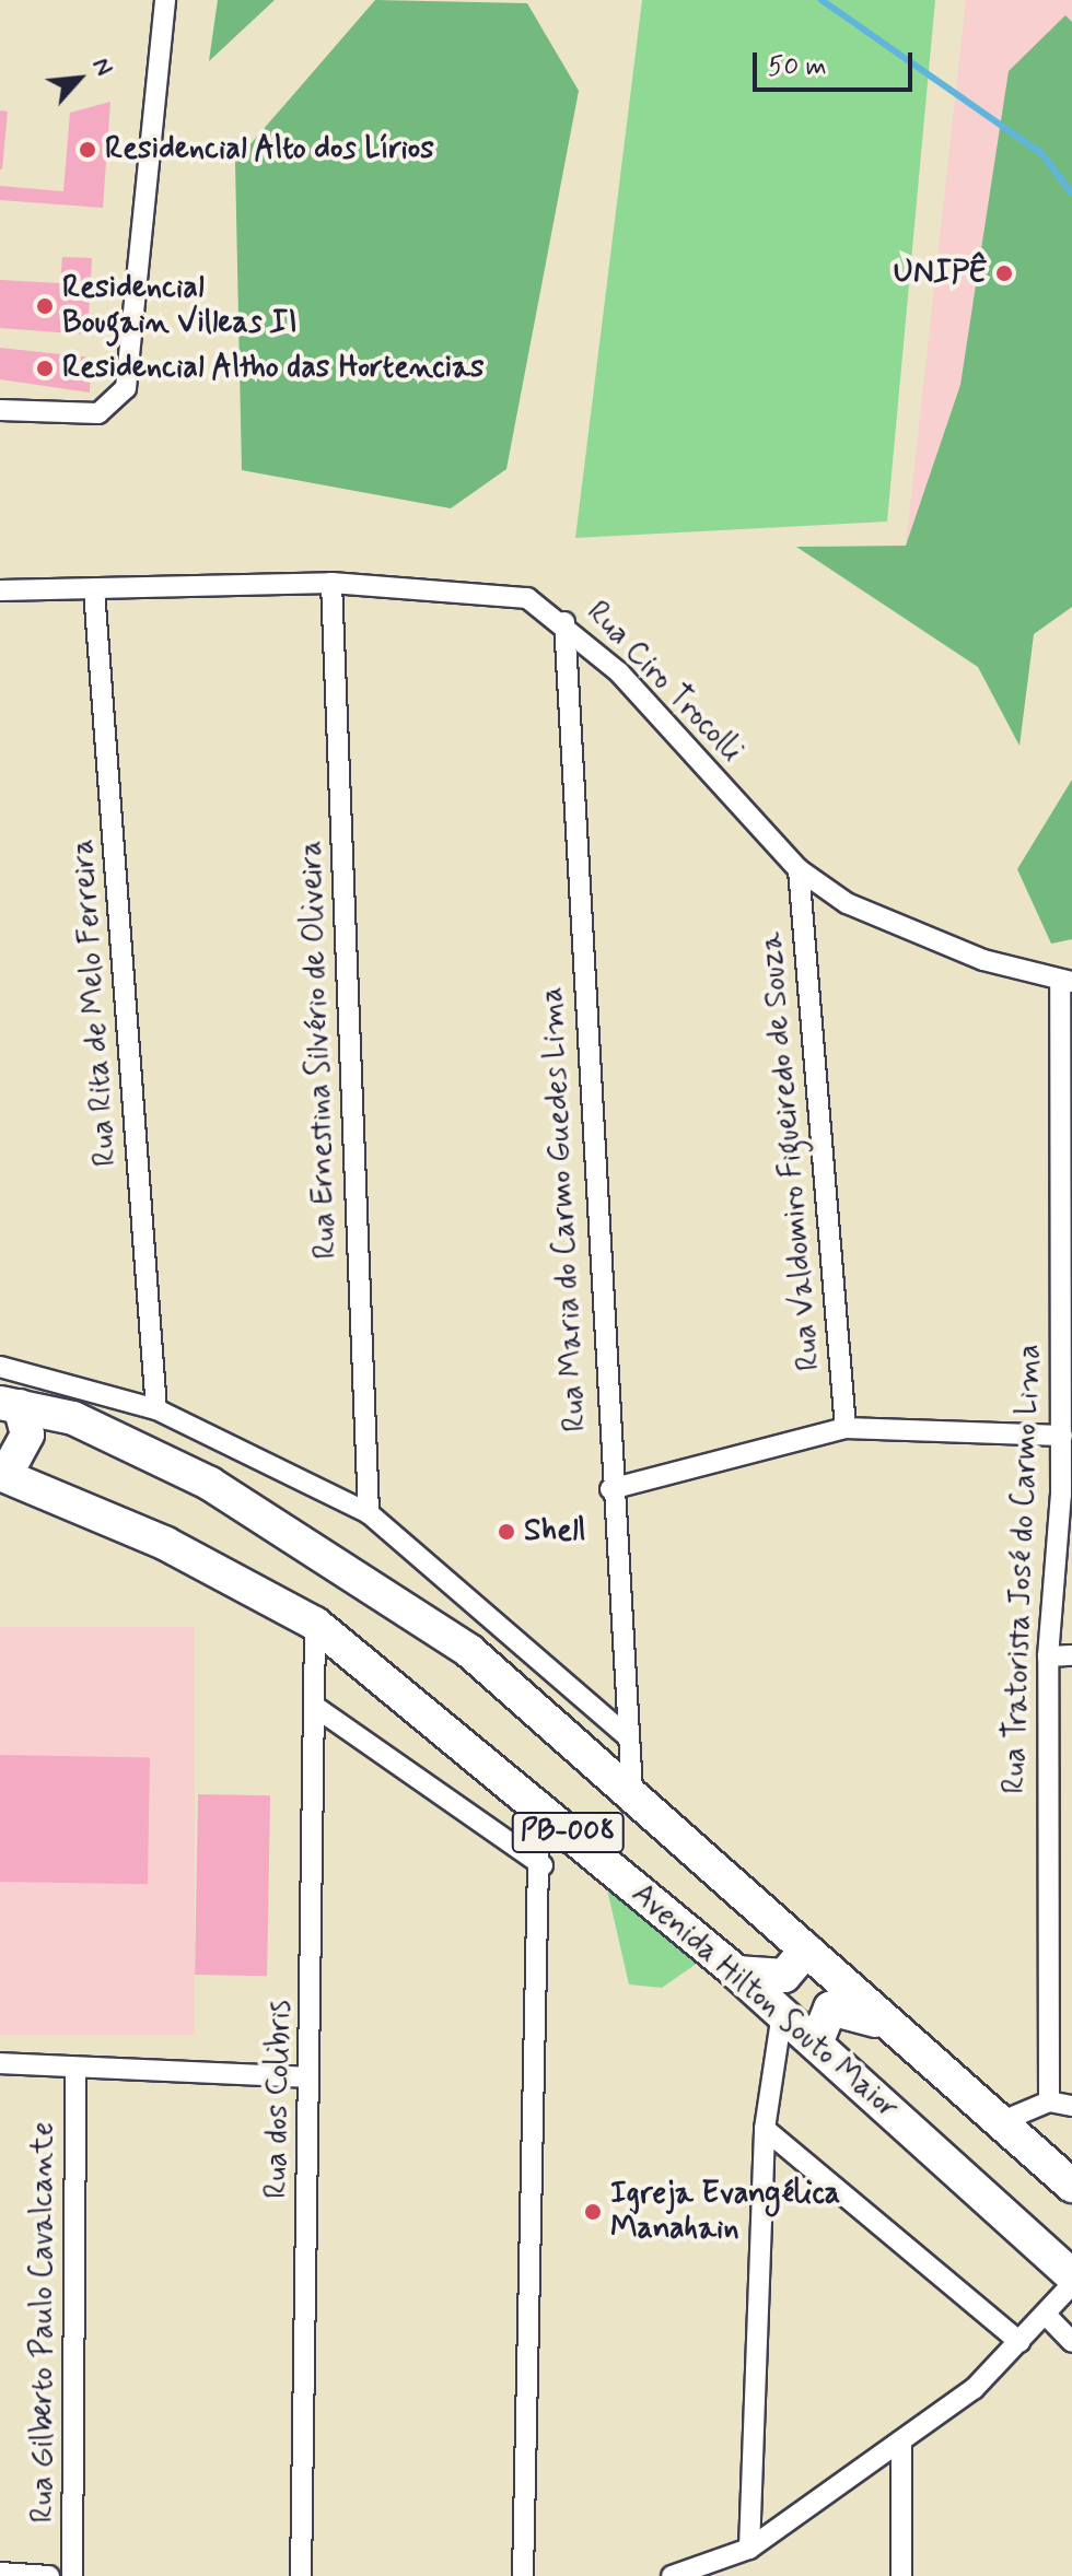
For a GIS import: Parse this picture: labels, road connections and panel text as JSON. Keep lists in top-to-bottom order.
{
  "streets": {
    "main road": ["PB-008", "Avenida Hilton Souto Maior"],
    "street": [
      "Rua Ciro Trocolli",
      "Rua Rita de Melo Ferreira",
      "Rua Ernestina Silvério de Oliveira",
      "Rua Valdomiro Figueiredo de Souza",
      "Rua Maria do Carmo Guedes Lima",
      "Rua Tratorista José do Carmo Lima",
      "Rua dos Colibris",
      "Rua Gilberto Paulo Cavalcante"
    ]
  },
  "crossings": [
    ["Rua Ciro Trocolli", "Rua Rita de Melo Ferreira"],
    ["Rua Ciro Trocolli", "Rua Ernestina Silvério de Oliveira"],
    ["Rua Ciro Trocolli", "Rua Valdomiro Figueiredo de Souza"],
    ["Rua Ciro Trocolli", "Rua Maria do Carmo Guedes Lima"],
    ["Rua Ciro Trocolli", "Rua Tratorista José do Carmo Lima"],
    ["Rua Maria do Carmo Guedes Lima", "Avenida Hilton Souto Maior"],
    ["Avenida Hilton Souto Maior", "Rua dos Colibris"]
  ],
  "places": [
    "Residencial Alto dos Lírios",
    "UNIPÊ",
    "Residencial Bougain Villeas II",
    "Residencial Altho das Hortencias",
    "Shell",
    "Igreja Evangélica Manahain"
  ],
  "scale_bar": "50 m",
  "north": "top right"
}
